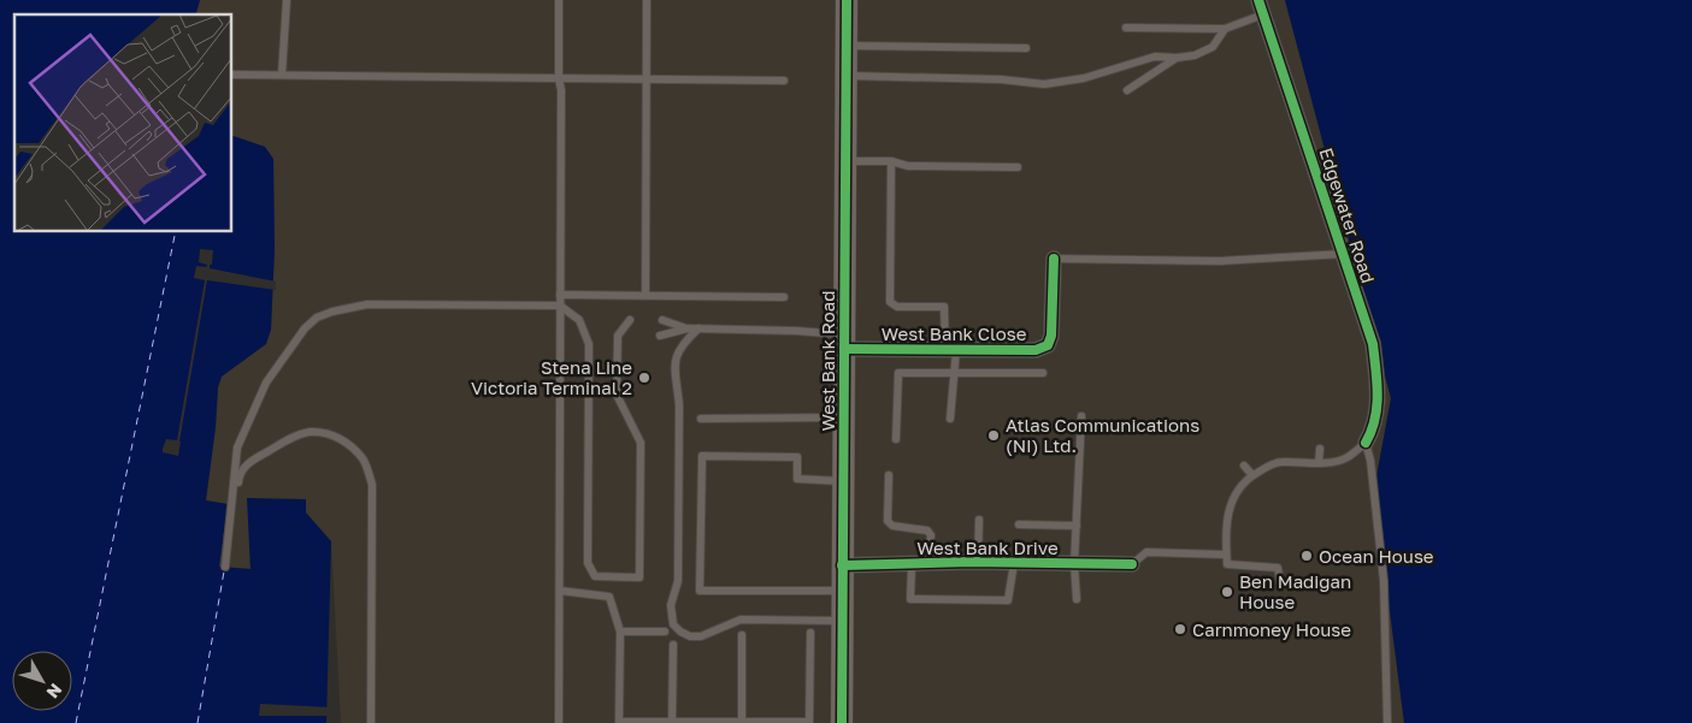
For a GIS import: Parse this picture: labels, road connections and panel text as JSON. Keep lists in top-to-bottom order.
{
  "streets": {
    "street": [
      "Edgewater Road",
      "West Bank Close",
      "West Bank Road",
      "West Bank Drive"
    ]
  },
  "crossings": [
    ["West Bank Close", "West Bank Road"],
    ["West Bank Road", "West Bank Drive"]
  ],
  "places": [
    "Stena Line Victoria Terminal 2",
    "Atlas Communications (NI) Ltd.",
    "Ocean House",
    "Ben Madigan House",
    "Carnmoney House"
  ],
  "north": "bottom right"
}
